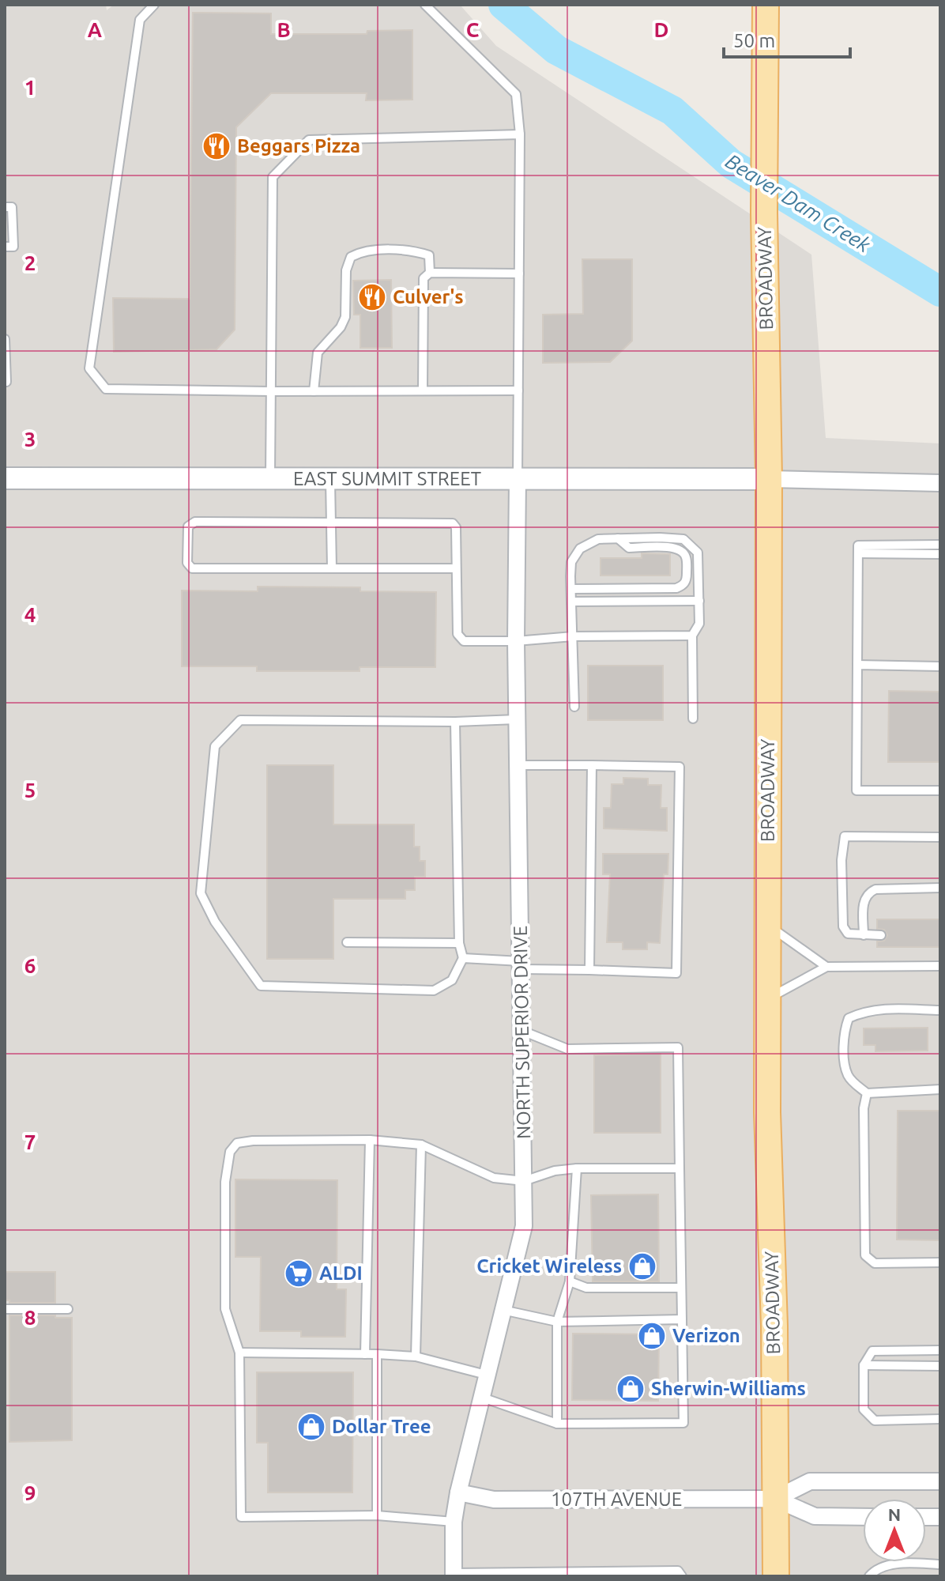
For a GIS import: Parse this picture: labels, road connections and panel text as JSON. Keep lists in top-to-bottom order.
{
  "streets": {
    "main road": ["BROADWAY"],
    "street": ["EAST SUMMIT STREET", "NORTH SUPERIOR DRIVE", "107TH AVENUE"]
  },
  "crossings": [
    ["BROADWAY", "EAST SUMMIT STREET"],
    ["BROADWAY", "107TH AVENUE"],
    ["EAST SUMMIT STREET", "NORTH SUPERIOR DRIVE"],
    ["NORTH SUPERIOR DRIVE", "107TH AVENUE"]
  ],
  "water": ["Beaver Dam Creek"],
  "places": {
    "restaurant": ["Beggars Pizza", "Culver's"],
    "shop": [
      "Cricket Wireless",
      "Verizon",
      "Sherwin-Williams",
      "Dollar Tree"
    ],
    "supermarket": ["ALDI"]
  },
  "scale_bar": "50 m",
  "north": "top",
  "grid": {
    "columns": [
      "A",
      "B",
      "C",
      "D"
    ],
    "rows": [
      "1",
      "2",
      "3",
      "4",
      "5",
      "6",
      "7",
      "8",
      "9"
    ]
  }
}
